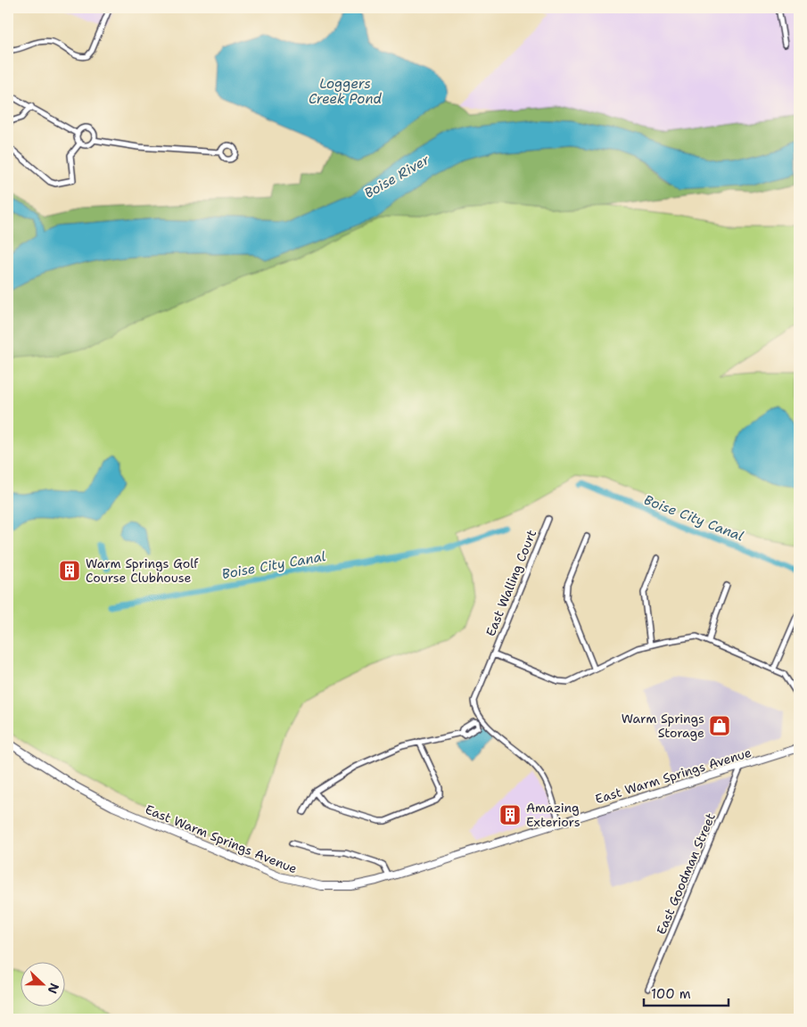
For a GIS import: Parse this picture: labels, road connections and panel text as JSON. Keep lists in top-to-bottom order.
{
  "streets": {
    "street": ["East Walling Court", "East Warm Springs Avenue", "East Goodman Street"]
  },
  "crossings": [
    ["East Warm Springs Avenue", "East Goodman Street"]
  ],
  "water": ["Loggers Creek Pond", "Boise River", "Boise City Canal"],
  "places": {
    "building": ["Warm Springs Golf Course Clubhouse", "Amazing Exteriors"],
    "shop": ["Warm Springs Storage"]
  },
  "scale_bar": "100 m",
  "north": "right"
}
